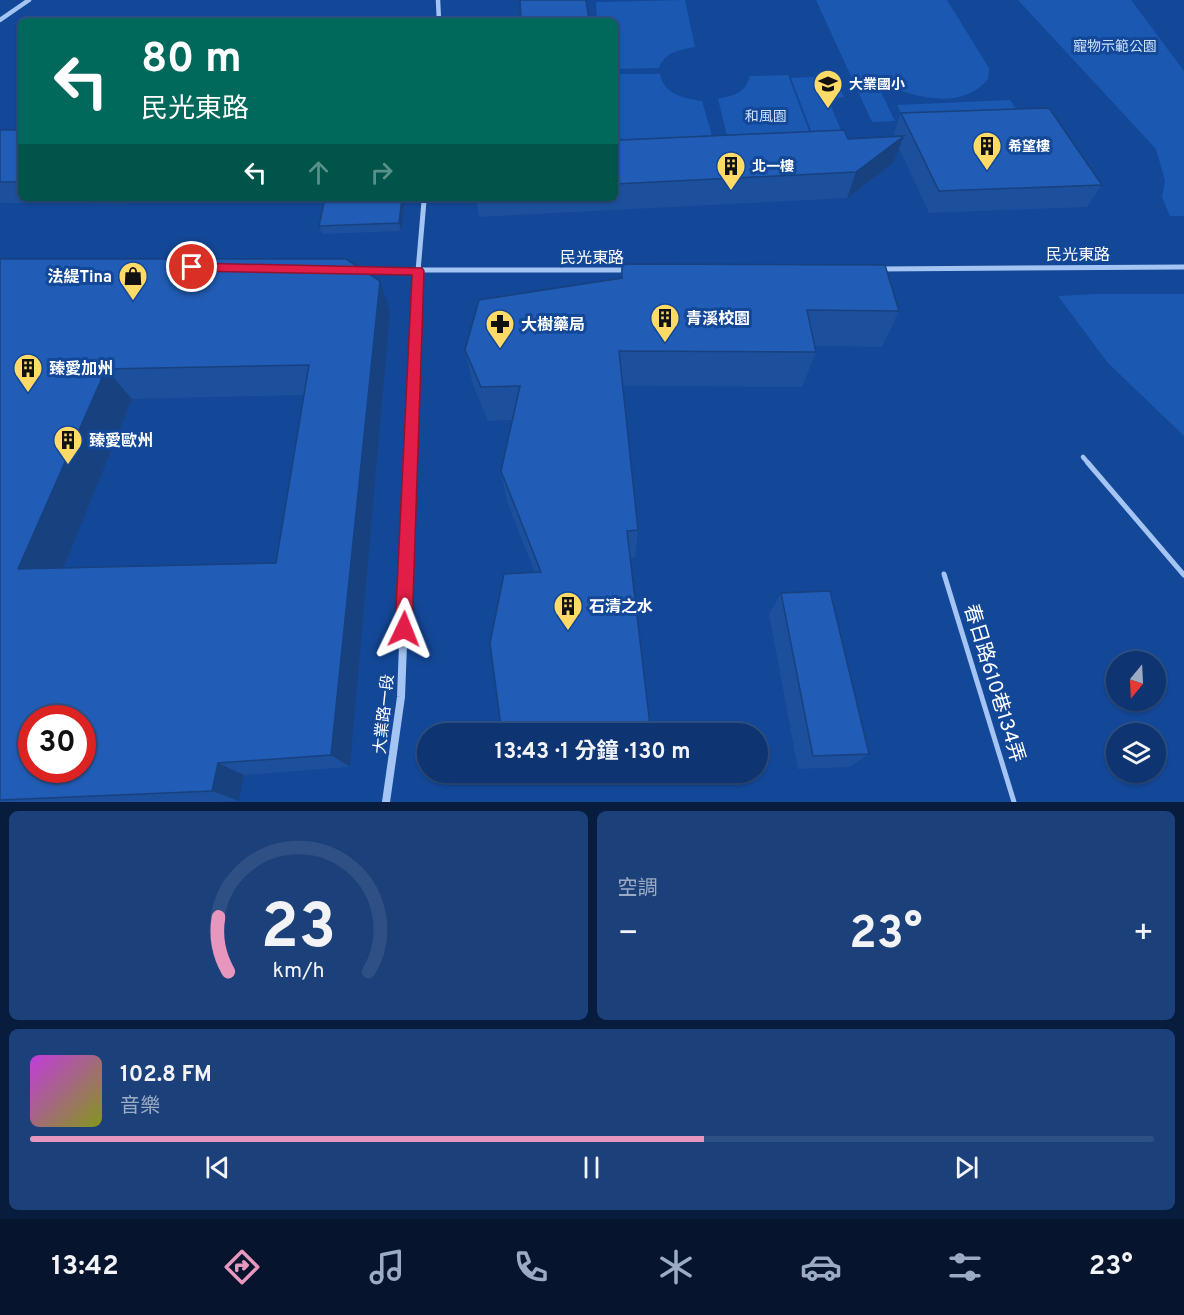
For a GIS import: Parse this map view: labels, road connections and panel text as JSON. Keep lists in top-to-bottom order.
{
  "streets": {
    "street": ["民光東路", "大業路一段"],
    "lane": ["春日路610巷134弄"]
  },
  "crossings": [
    ["民光東路", "大業路一段"]
  ],
  "parks": ["寵物示範公園", "和風園"],
  "places": {
    "school or university": ["大業國小"],
    "building": [
      "希望樓",
      "北一樓",
      "青溪校園",
      "臻愛加州",
      "臻愛歐州",
      "石清之水"
    ],
    "shop": ["法緹Tina"],
    "pharmacy": ["大樹藥局"]
  },
  "north": "bottom",
  "page": {
    "turn": ["80 m", "民光東路"],
    "limit": "30",
    "trip": "13:43 · 1 分鐘 · 130 m",
    "tile": "空調",
    "heat": ["−", "23°", "+"],
    "song": ["102.8 FM", "音樂"],
    "tabs": ["13:42", "23°"],
    "gauge": ["23", "km/h"]
  }
}
